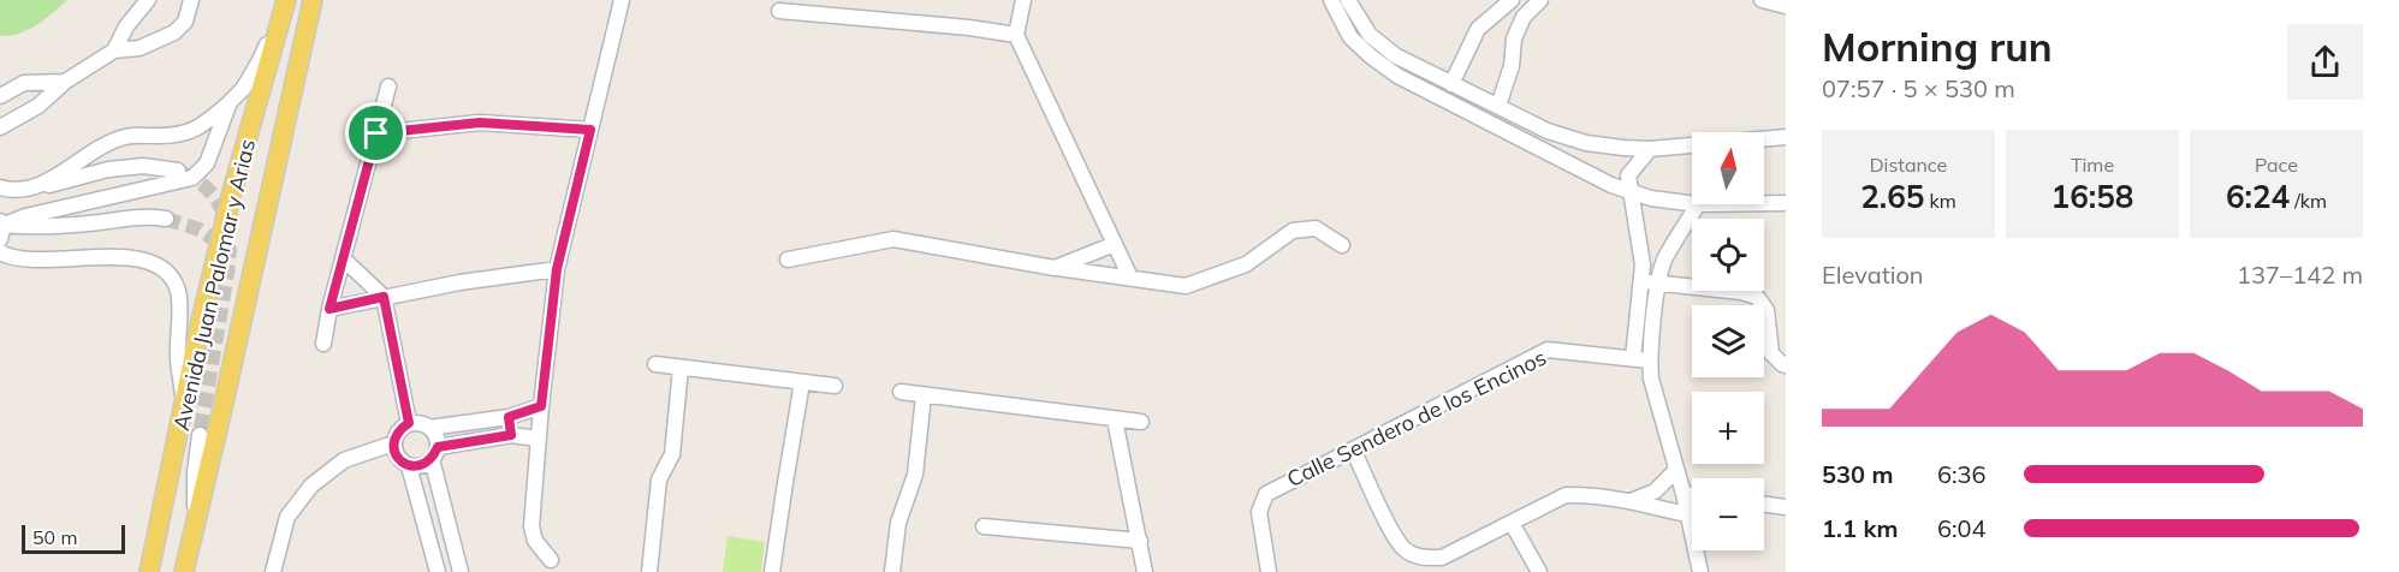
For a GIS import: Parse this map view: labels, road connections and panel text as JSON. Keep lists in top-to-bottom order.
{
  "streets": {
    "main road": ["Avenida Juan Palomar y Arias"],
    "street": ["Calle Sendero de los Encinos"]
  },
  "scale_bar": "50 m",
  "north": "top",
  "page": {
    "heading": ["Morning run", "07:57 · 5 × 530 m"],
    "stats": [
      ["Distance", "2.65 km"],
      ["Time", "16:58"],
      ["Pace", "6:24 /km"]
    ],
    "map_buttons": ["+", "−"],
    "chart": ["Elevation", "137–142 m"],
    "list": [
      {
        "name": "530 m",
        "note": "6:36"
      },
      {
        "name": "1.1 km",
        "note": "6:04"
      }
    ],
    "scale": "50 m"
  }
}
